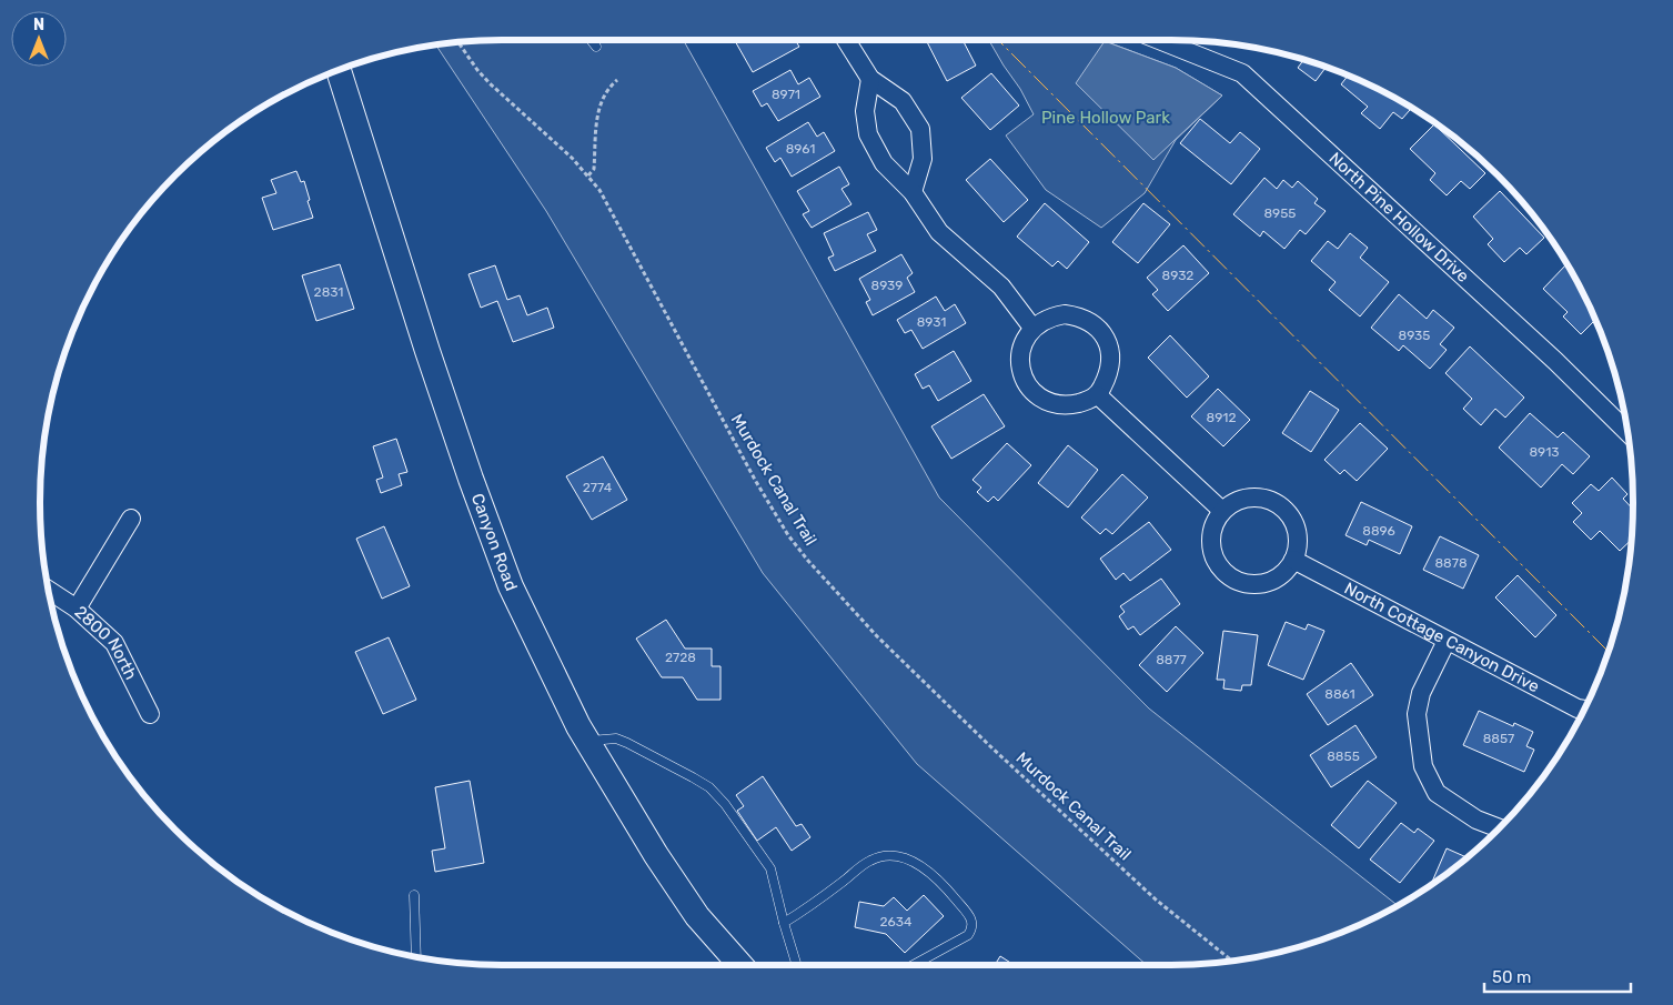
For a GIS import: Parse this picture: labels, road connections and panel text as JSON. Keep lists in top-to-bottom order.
{
  "streets": {
    "main road": ["Canyon Road"],
    "street": ["North Pine Hollow Drive", "North Cottage Canyon Drive", "2800 North"],
    "path": ["Murdock Canal Trail"]
  },
  "parks": ["Pine Hollow Park"],
  "house_numbers": [
    "8971",
    "8961",
    "8955",
    "8932",
    "8939",
    "2831",
    "8931",
    "8935",
    "8912",
    "8913",
    "2774",
    "8896",
    "8878",
    "2728",
    "8877",
    "8861",
    "8857",
    "8855",
    "2634"
  ],
  "scale_bar": "50 m",
  "north": "top"
}
